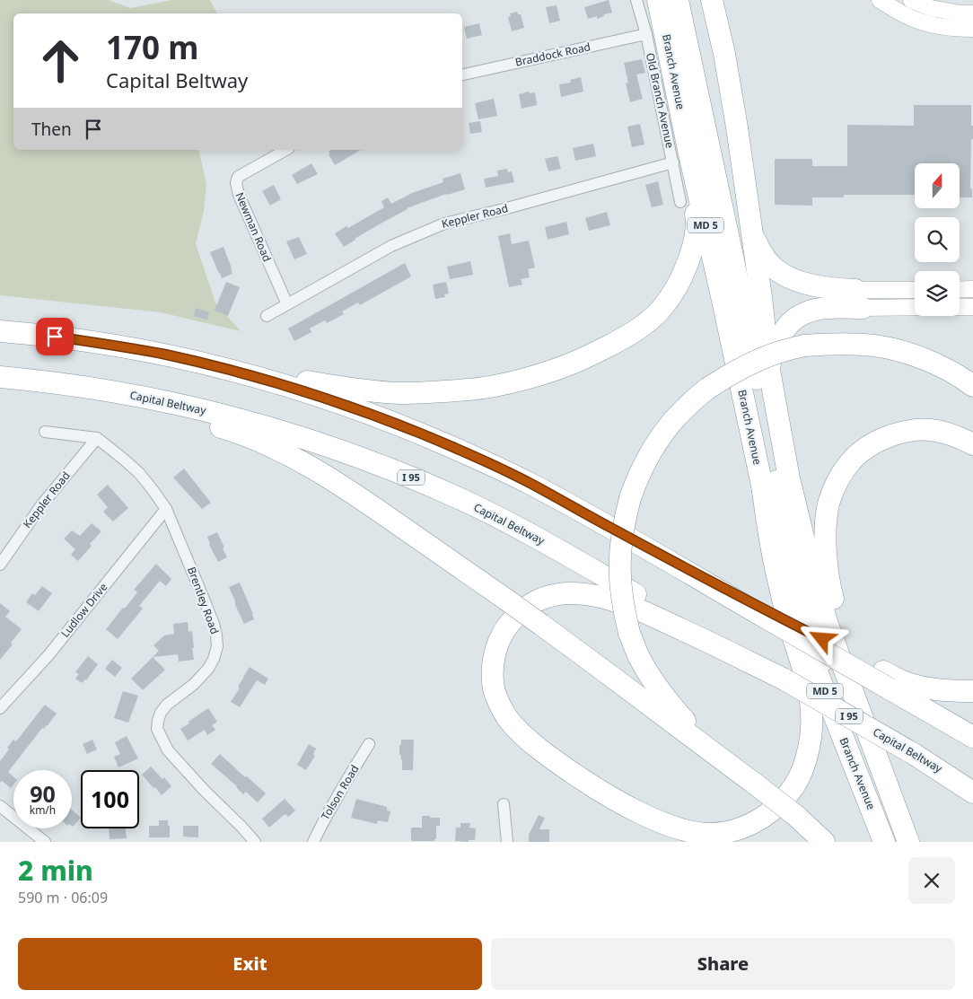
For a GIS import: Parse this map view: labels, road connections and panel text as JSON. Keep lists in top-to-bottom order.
{
  "streets": {
    "highway": [
      "Branch Avenue",
      "MD 5",
      "Capital Beltway",
      "I 95"
    ],
    "street": [
      "Braddock Road",
      "Old Branch Avenue",
      "Keppler Road",
      "Newman Road",
      "Brentley Road",
      "Ludlow Drive",
      "Tolson Road"
    ]
  },
  "crossings": [
    ["Braddock Road", "Old Branch Avenue"],
    ["Branch Avenue", "Old Branch Avenue"],
    ["Branch Avenue", "Keppler Road"],
    ["Old Branch Avenue", "Keppler Road"],
    ["Keppler Road", "Newman Road"],
    ["Keppler Road", "Brentley Road"],
    ["Brentley Road", "Ludlow Drive"]
  ],
  "north": "top",
  "page": {
    "turn": ["170 m", "Capital Beltway"],
    "then": "Then",
    "speed": "90 km/h",
    "limit": "100",
    "heading": ["2 min", "590 m · 06:09"],
    "buttons": ["Exit", "Share"]
  }
}
